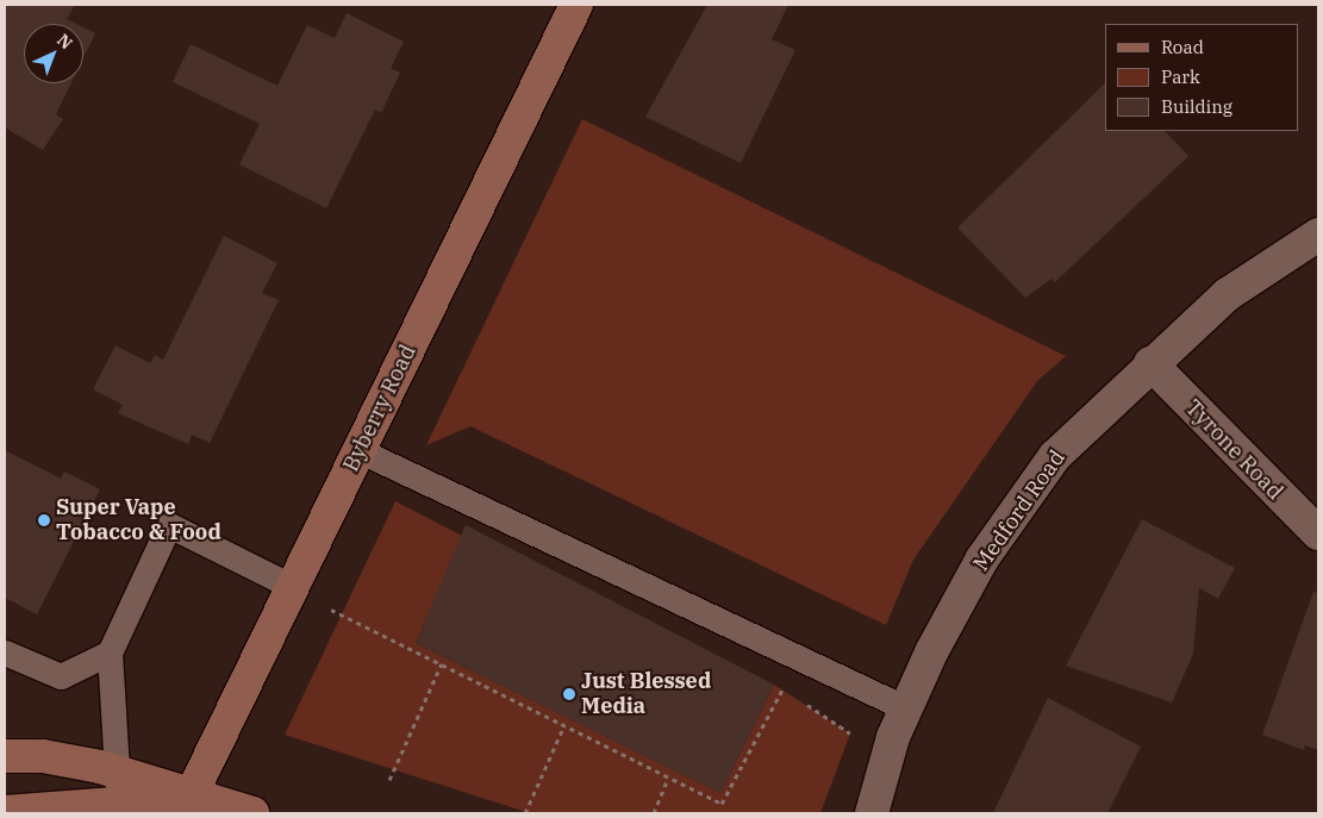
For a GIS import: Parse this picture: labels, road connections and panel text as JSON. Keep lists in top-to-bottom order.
{
  "streets": {
    "street": ["Byberry Road", "Tyrone Road", "Medford Road"]
  },
  "crossings": [
    ["Tyrone Road", "Medford Road"]
  ],
  "places": ["Super Vape Tobacco & Food", "Just Blessed Media"],
  "legend": ["Road", "Park", "Building"],
  "north": "top right"
}
